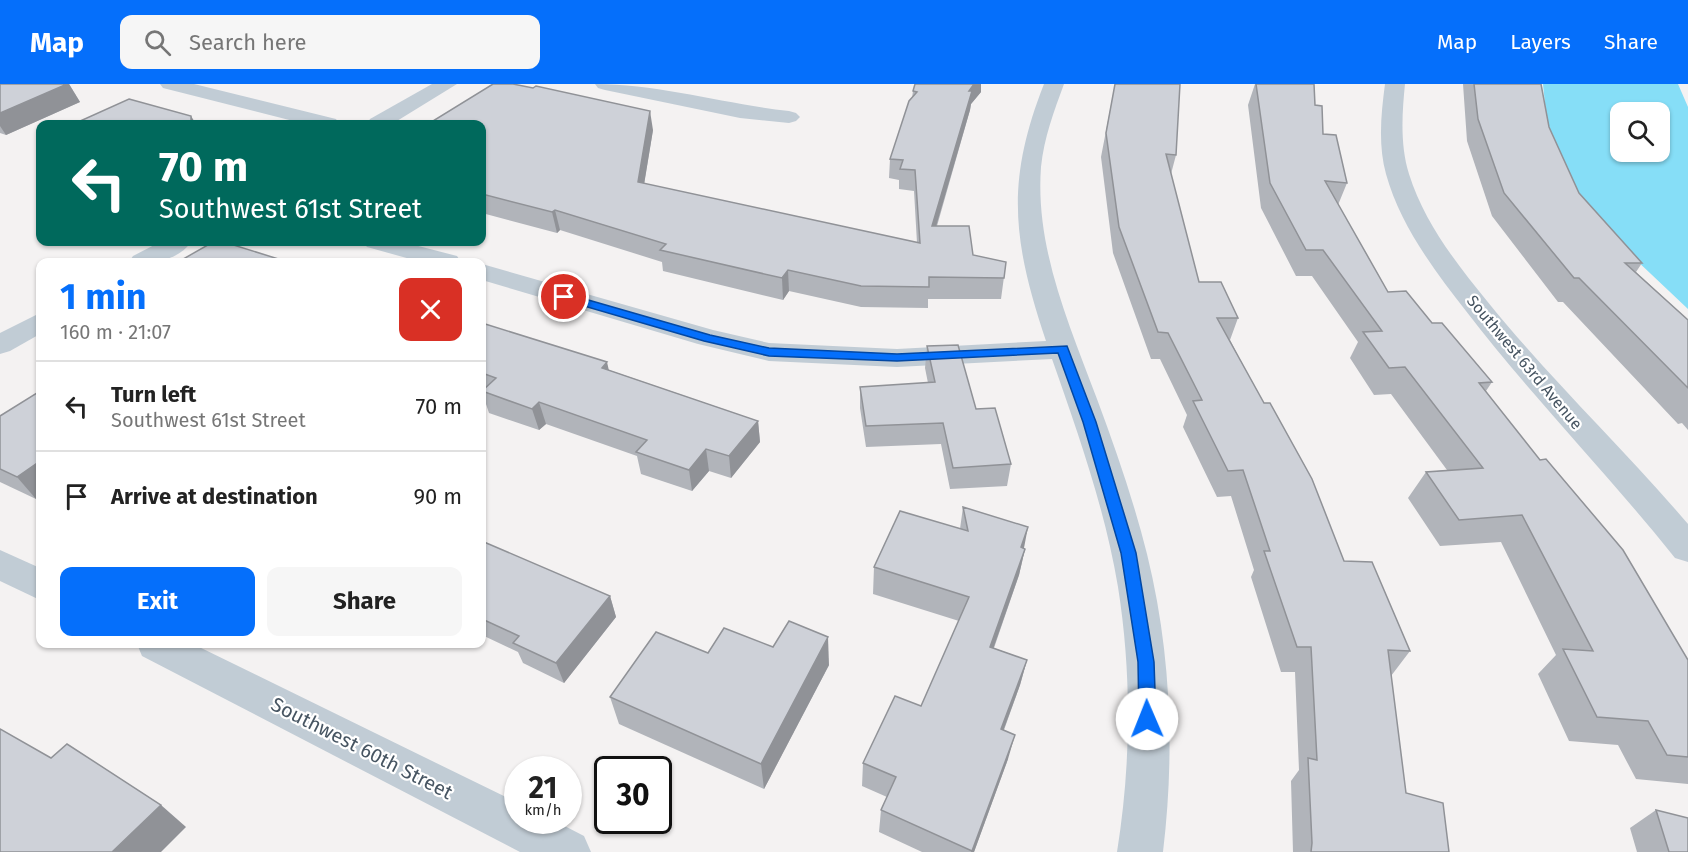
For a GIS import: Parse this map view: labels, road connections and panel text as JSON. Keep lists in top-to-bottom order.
{
  "streets": {
    "street": ["Southwest 63rd Avenue", "Southwest 60th Street"]
  },
  "page": {
    "header": "Map",
    "search": "Search here",
    "nav": ["Map", "Layers", "Share"],
    "turn": ["70 m", "Southwest 61st Street"],
    "heading": ["1 min", "160 m · 21:07"],
    "list": [
      {
        "name": "Turn left",
        "note": "Southwest 61st Street",
        "value": "70 m"
      },
      {
        "name": "Arrive at destination",
        "value": "90 m"
      }
    ],
    "buttons": ["Exit", "Share"],
    "speed": "21 km/h",
    "limit": "30"
  }
}
